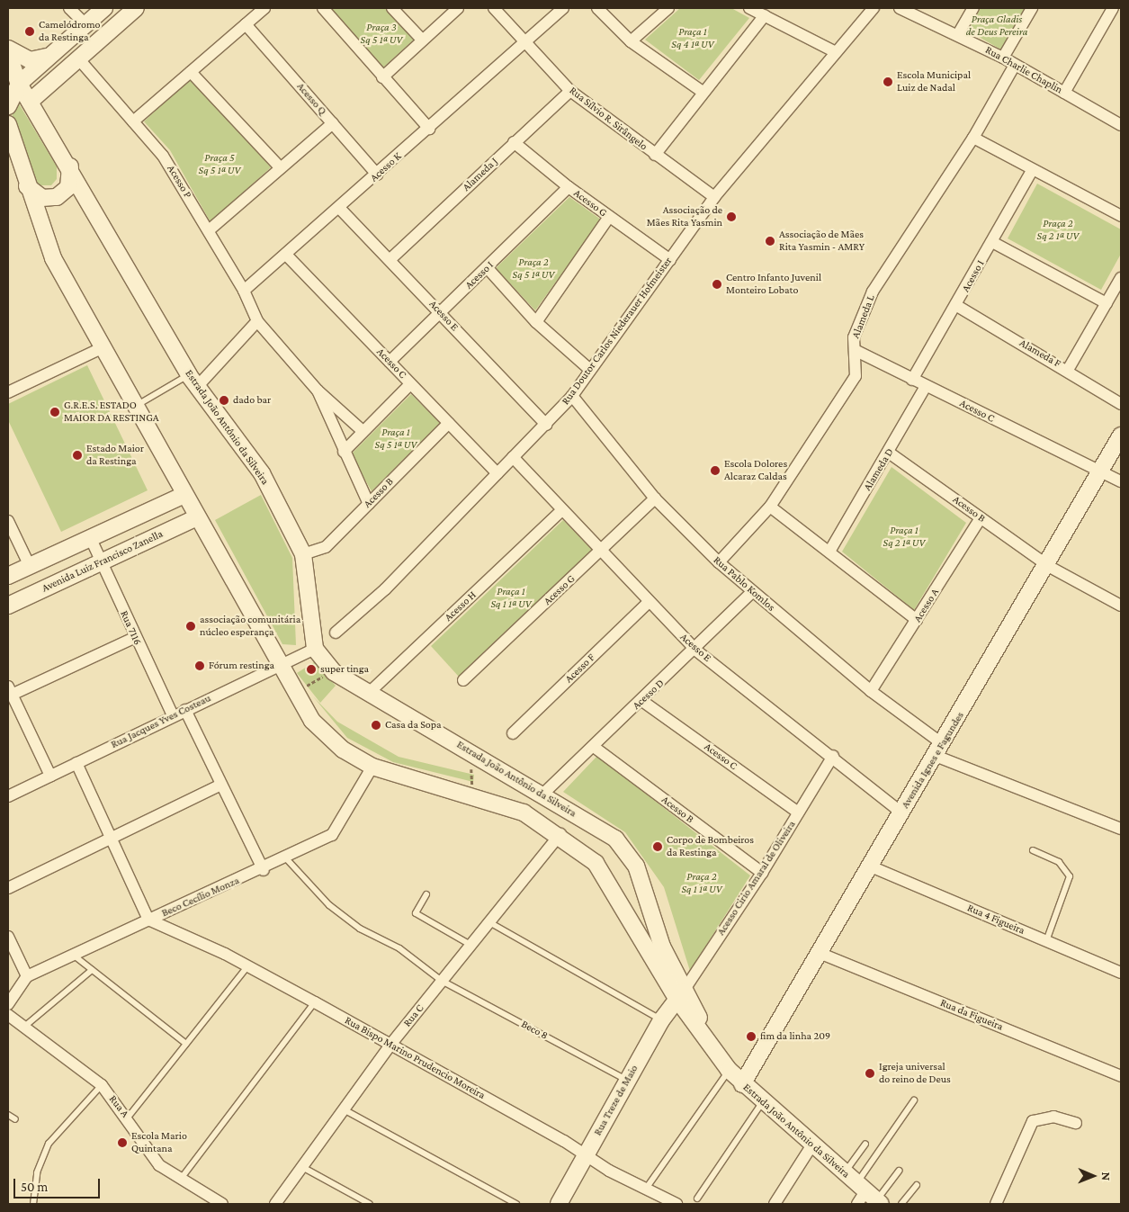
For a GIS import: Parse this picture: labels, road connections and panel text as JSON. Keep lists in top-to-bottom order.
{
  "streets": {
    "main road": [
      "Estrada João Antônio da Silveira",
      "Avenida Luiz Francisco Zanella",
      "Avenida Ignes e Fagundes",
      "Rua Treze de Maio"
    ],
    "street": [
      "Rua Charlie Chaplin",
      "Acesso Q",
      "Rua Sílvio R. Sirângelo",
      "Acesso K",
      "Alameda J",
      "Acesso P",
      "Acesso G",
      "Acesso I",
      "Acesso E",
      "Alameda L",
      "Rua Doutor Carlos Niederauer Hofmeister",
      "Alameda F",
      "Acesso C",
      "Alameda D",
      "Acesso B",
      "Rua Pablo Komlos",
      "Acesso A",
      "Acesso H",
      "Rua 7116",
      "Acesso F",
      "Acesso D",
      "Rua Jacques Yves Costeau",
      "Acesso Cirio Amaral de Oliveira",
      "Beco Cecílio Monza",
      "Rua 4 Figueira",
      "Rua da Figueira",
      "Rua C",
      "Rua Bispo Marino Prudencio Moreira",
      "Rua A"
    ],
    "lane": ["Beco 8"]
  },
  "crossings": [
    ["Rua Charlie Chaplin", "Alameda L"],
    ["Acesso Q", "Acesso K"],
    ["Rua Sílvio R. Sirângelo", "Acesso K"],
    ["Rua Sílvio R. Sirângelo", "Alameda J"],
    ["Rua Sílvio R. Sirângelo", "Rua Doutor Carlos Niederauer Hofmeister"],
    ["Acesso K", "Acesso P"],
    ["Acesso K", "Acesso E"],
    ["Acesso K", "Acesso C"],
    ["Alameda J", "Acesso G"],
    ["Alameda J", "Acesso E"],
    ["Acesso G", "Acesso I"],
    ["Acesso G", "Acesso E"],
    ["Acesso G", "Rua Doutor Carlos Niederauer Hofmeister"],
    ["Acesso G", "Rua Pablo Komlos"],
    ["Acesso I", "Acesso E"],
    ["Acesso I", "Alameda F"],
    ["Acesso I", "Acesso C"],
    ["Acesso E", "Rua Doutor Carlos Niederauer Hofmeister"],
    ["Acesso E", "Acesso H"],
    ["Acesso E", "Acesso F"],
    ["Acesso E", "Acesso D"],
    ["Acesso E", "Avenida Ignes e Fagundes"],
    ["Acesso E", "Acesso Cirio Amaral de Oliveira"],
    ["Alameda L", "Acesso C"],
    ["Alameda L", "Rua Pablo Komlos"],
    ["Rua Doutor Carlos Niederauer Hofmeister", "Acesso C"],
    ["Rua Doutor Carlos Niederauer Hofmeister", "Rua Pablo Komlos"],
    ["Acesso C", "Alameda D"],
    ["Acesso C", "Acesso B"],
    ["Acesso C", "Acesso D"],
    ["Acesso C", "Avenida Ignes e Fagundes"],
    ["Acesso C", "Acesso Cirio Amaral de Oliveira"],
    ["Estrada João Antônio da Silveira", "Acesso B"],
    ["Estrada João Antônio da Silveira", "Avenida Luiz Francisco Zanella"],
    ["Estrada João Antônio da Silveira", "Acesso H"],
    ["Estrada João Antônio da Silveira", "Acesso D"],
    ["Estrada João Antônio da Silveira", "Rua Jacques Yves Costeau"],
    ["Estrada João Antônio da Silveira", "Avenida Ignes e Fagundes"],
    ["Estrada João Antônio da Silveira", "Acesso Cirio Amaral de Oliveira"],
    ["Estrada João Antônio da Silveira", "Beco Cecílio Monza"],
    ["Estrada João Antônio da Silveira", "Rua C"],
    ["Estrada João Antônio da Silveira", "Rua Treze de Maio"],
    ["Alameda D", "Acesso B"],
    ["Acesso B", "Acesso A"],
    ["Acesso B", "Acesso D"],
    ["Acesso B", "Avenida Ignes e Fagundes"],
    ["Acesso B", "Acesso Cirio Amaral de Oliveira"],
    ["Avenida Luiz Francisco Zanella", "Rua 7116"],
    ["Rua Pablo Komlos", "Acesso A"],
    ["Rua Pablo Komlos", "Acesso D"],
    ["Rua Pablo Komlos", "Avenida Ignes e Fagundes"],
    ["Rua 7116", "Rua Jacques Yves Costeau"],
    ["Avenida Ignes e Fagundes", "Rua 4 Figueira"],
    ["Avenida Ignes e Fagundes", "Rua da Figueira"],
    ["Acesso Cirio Amaral de Oliveira", "Rua Treze de Maio"],
    ["Beco Cecílio Monza", "Beco 8"],
    ["Beco Cecílio Monza", "Rua Bispo Marino Prudencio Moreira"],
    ["Rua C", "Beco 8"],
    ["Rua C", "Rua Bispo Marino Prudencio Moreira"],
    ["Beco 8", "Rua Treze de Maio"],
    ["Rua Bispo Marino Prudencio Moreira", "Rua Treze de Maio"]
  ],
  "parks": [
    "Praça Gladis de Deus Pereira",
    "Praça 3 Sq 5 1ª UV",
    "Praça 1 Sq 4 1ª UV",
    "Praça 5 Sq 5 1ª UV",
    "Praça 2 Sq 2 1ª UV",
    "Praça 2 Sq 5 1ª UV",
    "Praça 1 Sq 5 1ª UV",
    "Praça 1 Sq 2 1ª UV",
    "Praça 1 Sq 1 1ª UV",
    "Praça 2 Sq 1 1ª UV"
  ],
  "places": [
    "Camelódromo da Restinga",
    "Escola Municipal Luiz de Nadal",
    "Associação de Mães Rita Yasmin",
    "Associação de Mães Rita Yasmin - AMRY",
    "Centro Infanto Juvenil Monteiro Lobato",
    "dado bar",
    "G.R.E.S. ESTADO MAIOR DA RESTINGA",
    "Estado Maior da Restinga",
    "Escola Dolores Alcaraz Caldas",
    "associação comunitária núcleo esperança",
    "Fórum restinga",
    "super tinga",
    "Casa da Sopa",
    "Corpo de Bombeiros da Restinga",
    "fim da linha 209",
    "Igreja universal do reino de Deus",
    "Escola Mario Quintana"
  ],
  "scale_bar": "50 m",
  "north": "right"
}
